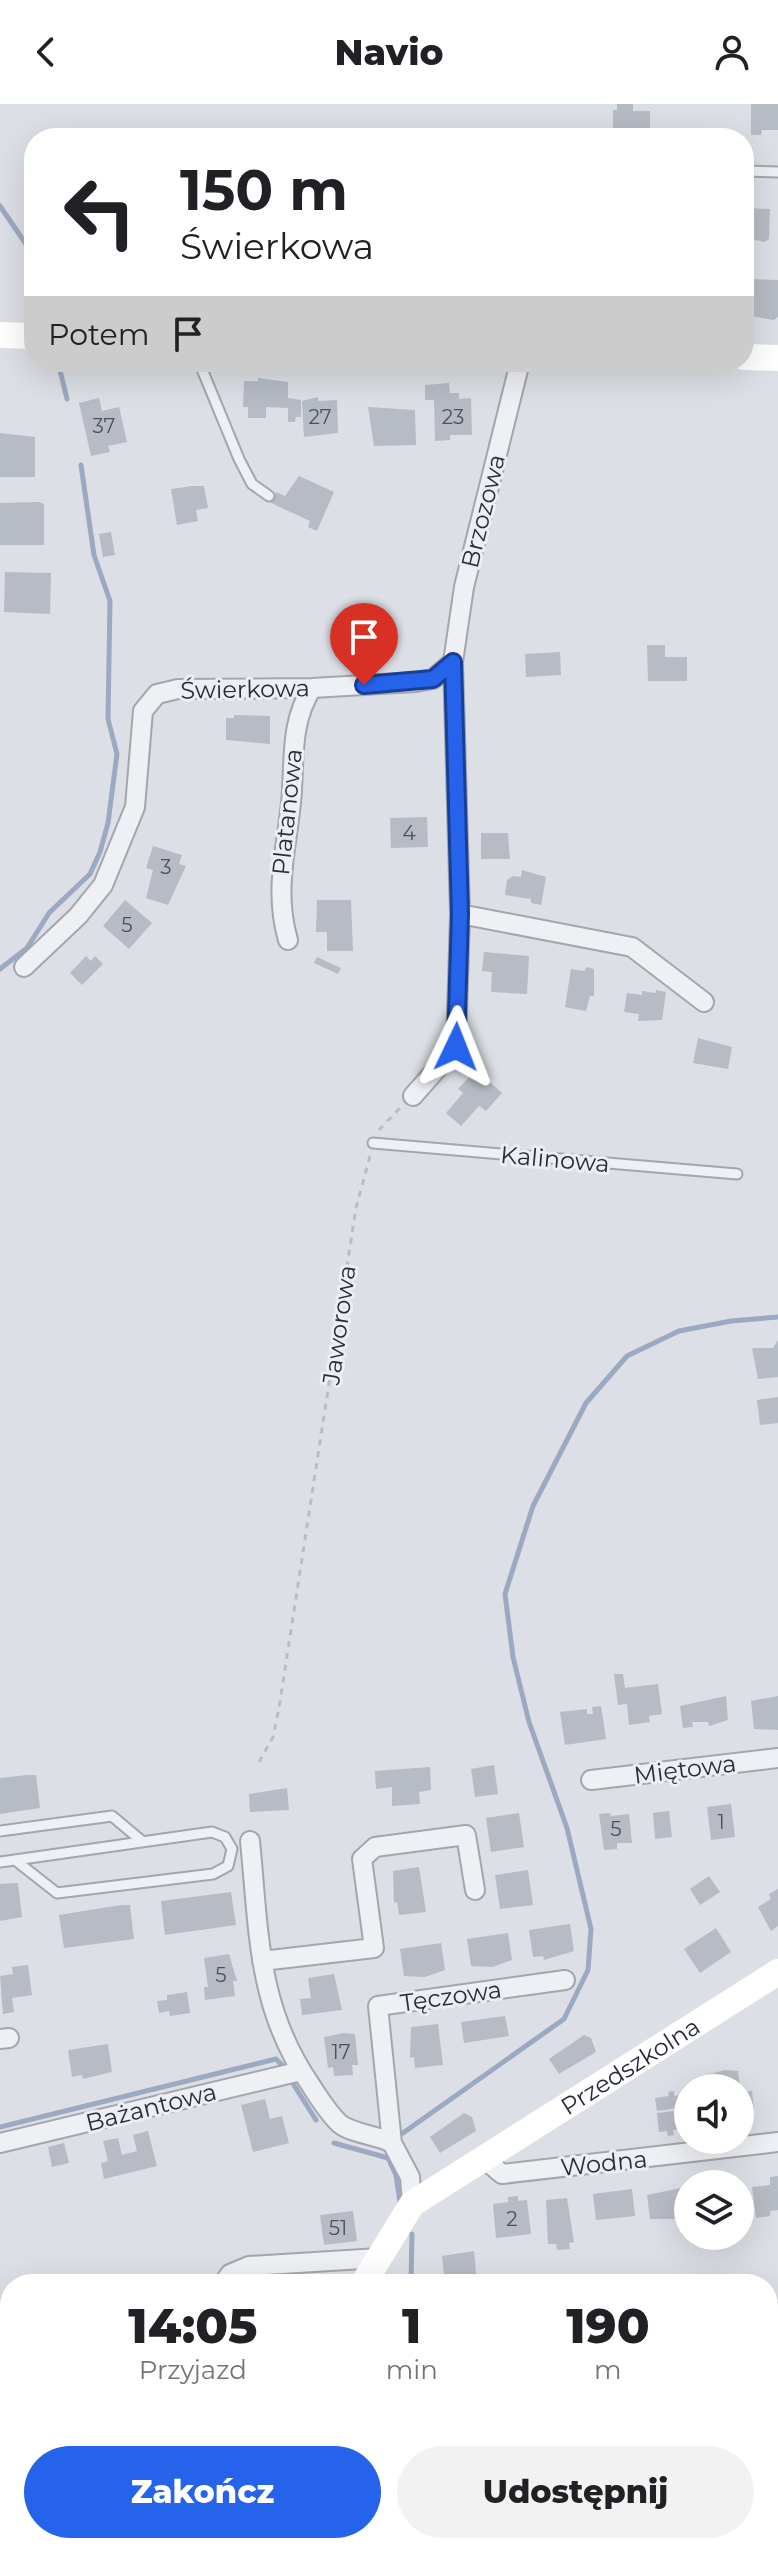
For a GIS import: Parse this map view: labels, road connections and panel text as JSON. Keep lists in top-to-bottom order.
{
  "streets": {
    "street": [
      "Brzozowa",
      "Świerkowa",
      "Platanowa",
      "Miętowa",
      "Tęczowa",
      "Przedszkolna",
      "Bażantowa",
      "Wodna"
    ],
    "lane": ["Kalinowa"],
    "path": ["Jaworowa"]
  },
  "crossings": [
    ["Brzozowa", "Świerkowa"],
    ["Świerkowa", "Platanowa"],
    ["Kalinowa", "Jaworowa"],
    ["Przedszkolna", "Wodna"]
  ],
  "house_numbers": [
    "27",
    "23",
    "37",
    "4",
    "3",
    "5",
    "1",
    "5",
    "5",
    "17",
    "2",
    "51"
  ],
  "page": {
    "header": "Navio",
    "turn": ["150 m", "Świerkowa"],
    "then": "Potem",
    "eta": [
      "14:05",
      "Przyjazd",
      "1",
      "min",
      "190",
      "m"
    ],
    "buttons": ["Zakończ", "Udostępnij"]
  }
}
